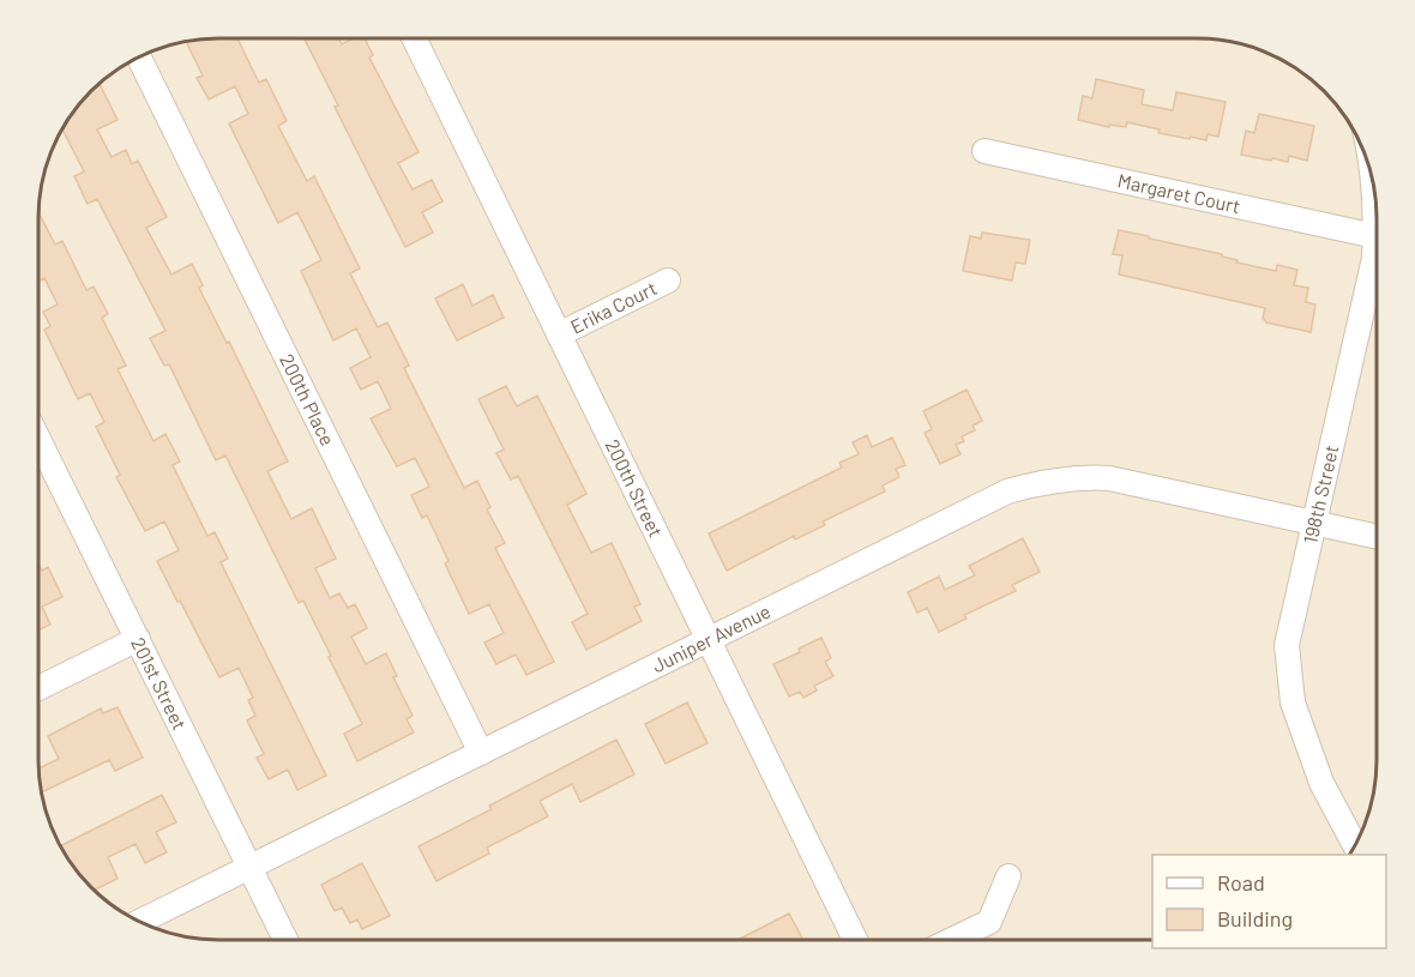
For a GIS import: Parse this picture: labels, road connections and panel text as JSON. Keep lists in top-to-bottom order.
{
  "streets": {
    "street": [
      "Margaret Court",
      "Erika Court",
      "200th Place",
      "200th Street",
      "198th Street",
      "Juniper Avenue",
      "201st Street"
    ]
  },
  "crossings": [
    ["Margaret Court", "198th Street"],
    ["Erika Court", "200th Street"],
    ["200th Place", "Juniper Avenue"],
    ["200th Street", "Juniper Avenue"],
    ["198th Street", "Juniper Avenue"],
    ["Juniper Avenue", "201st Street"]
  ],
  "legend": ["Road", "Building"]
}
